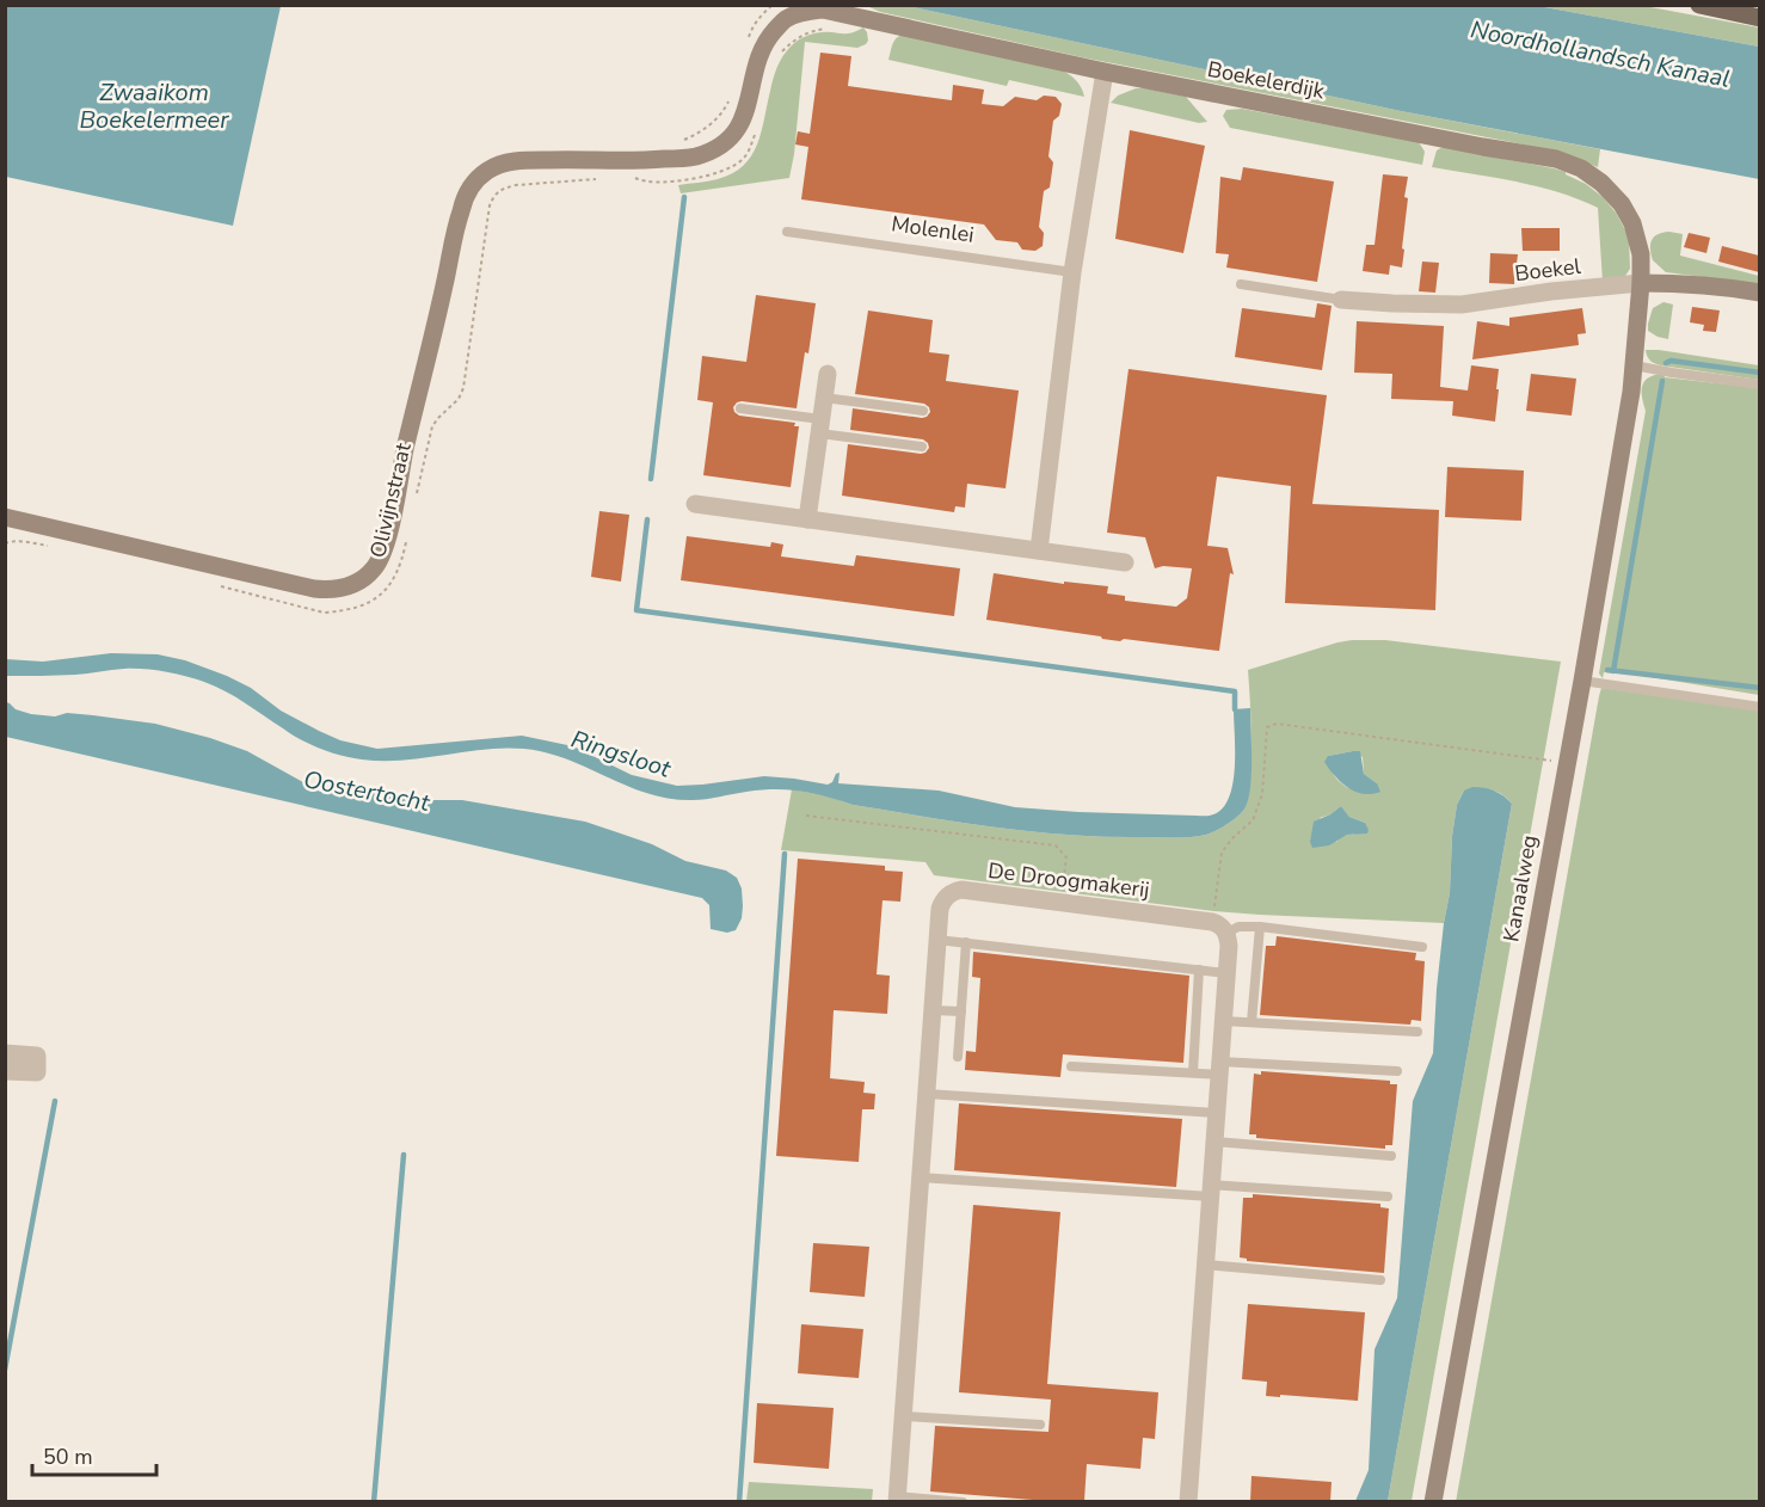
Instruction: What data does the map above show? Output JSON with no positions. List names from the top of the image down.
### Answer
{
  "streets": {
    "street": [
      "Boekelerdijk",
      "Boekel",
      "Olivijnstraat",
      "De Droogmakerij",
      "Kanaalweg"
    ],
    "lane": ["Molenlei"]
  },
  "crossings": [
    ["Boekelerdijk", "Boekel"],
    ["Boekelerdijk", "Olivijnstraat"],
    ["Boekelerdijk", "Kanaalweg"],
    ["Boekel", "Kanaalweg"]
  ],
  "water": [
    "Noordhollandsch Kanaal",
    "Zwaaikom Boekelermeer",
    "Ringsloot",
    "Oostertocht"
  ],
  "scale_bar": "50 m"
}
